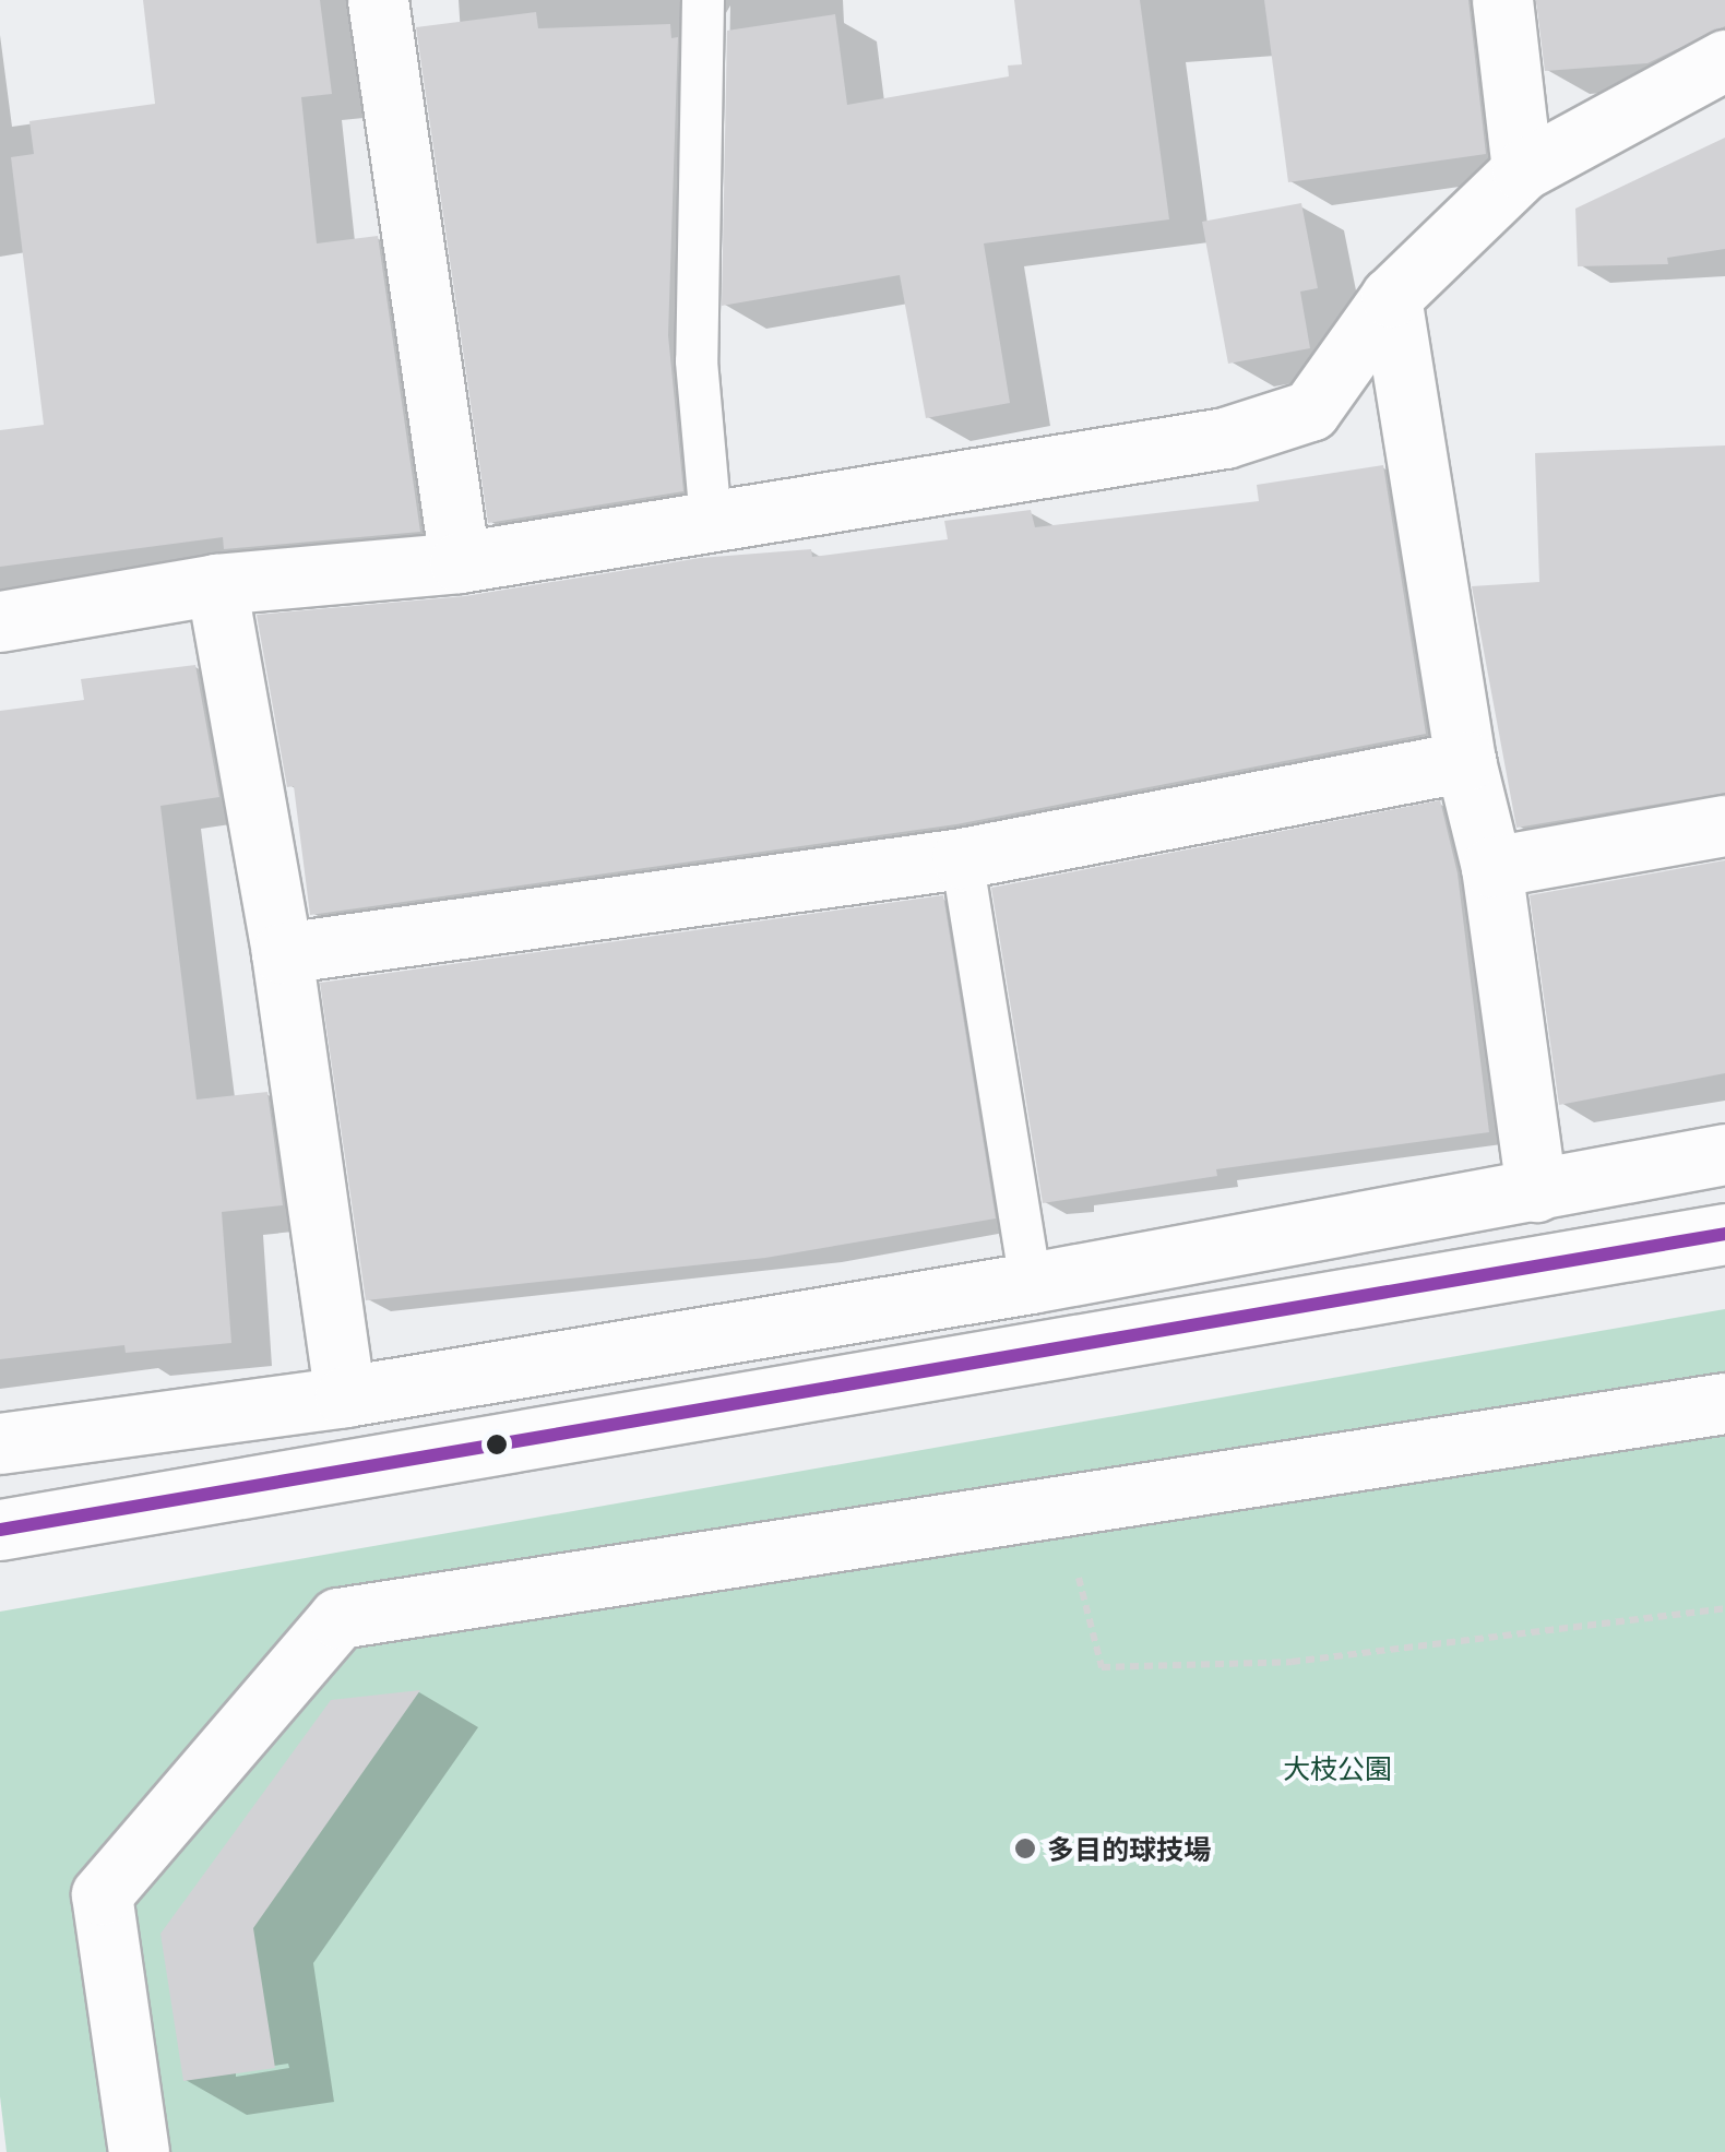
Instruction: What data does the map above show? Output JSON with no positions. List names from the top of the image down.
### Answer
{
  "parks": ["大枝公園"],
  "places": ["多目的球技場"]
}
